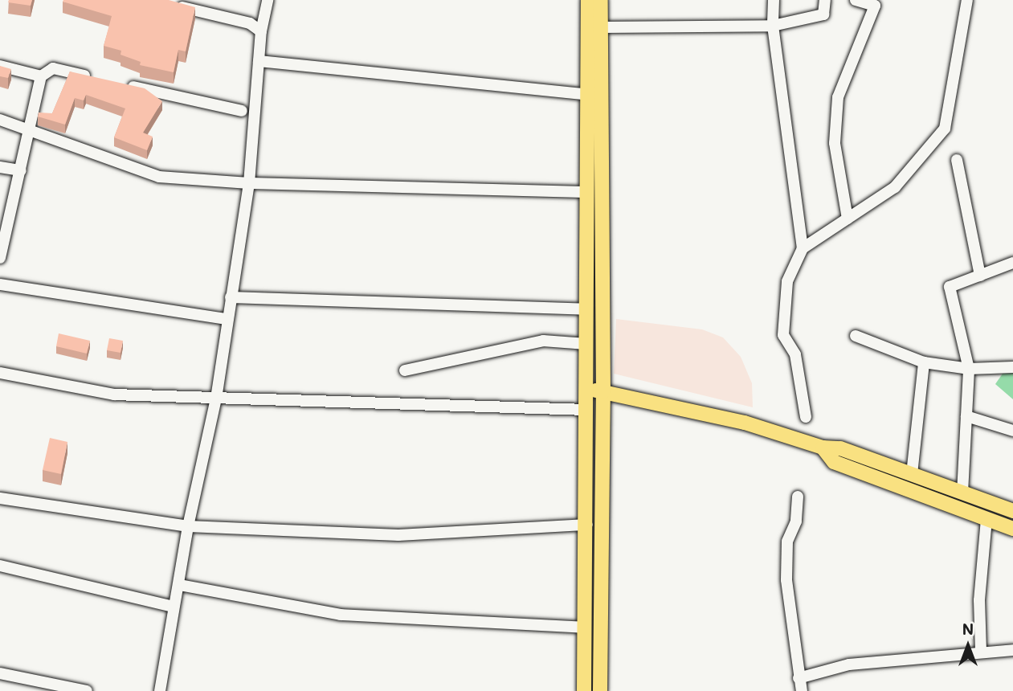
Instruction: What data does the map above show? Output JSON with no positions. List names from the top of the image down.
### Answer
{
  "north": "top"
}
